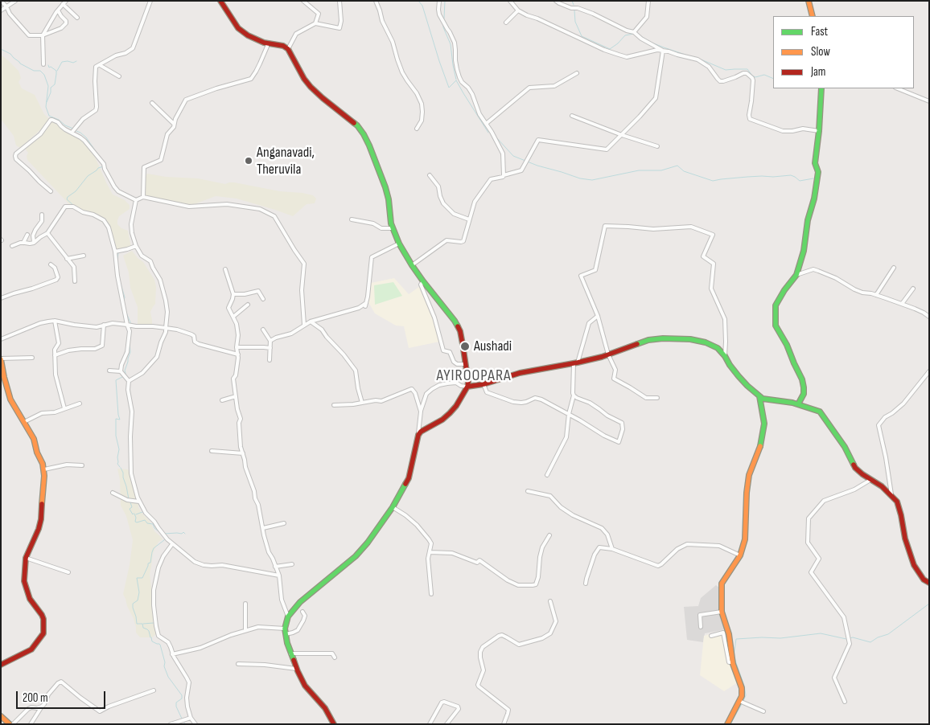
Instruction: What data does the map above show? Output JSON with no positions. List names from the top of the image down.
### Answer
{
  "districts": ["AYIROOPARA"],
  "places": ["Anganavadi, Theruvila", "Aushadi"],
  "legend": ["Fast", "Slow", "Jam"],
  "scale_bar": "200 m"
}
